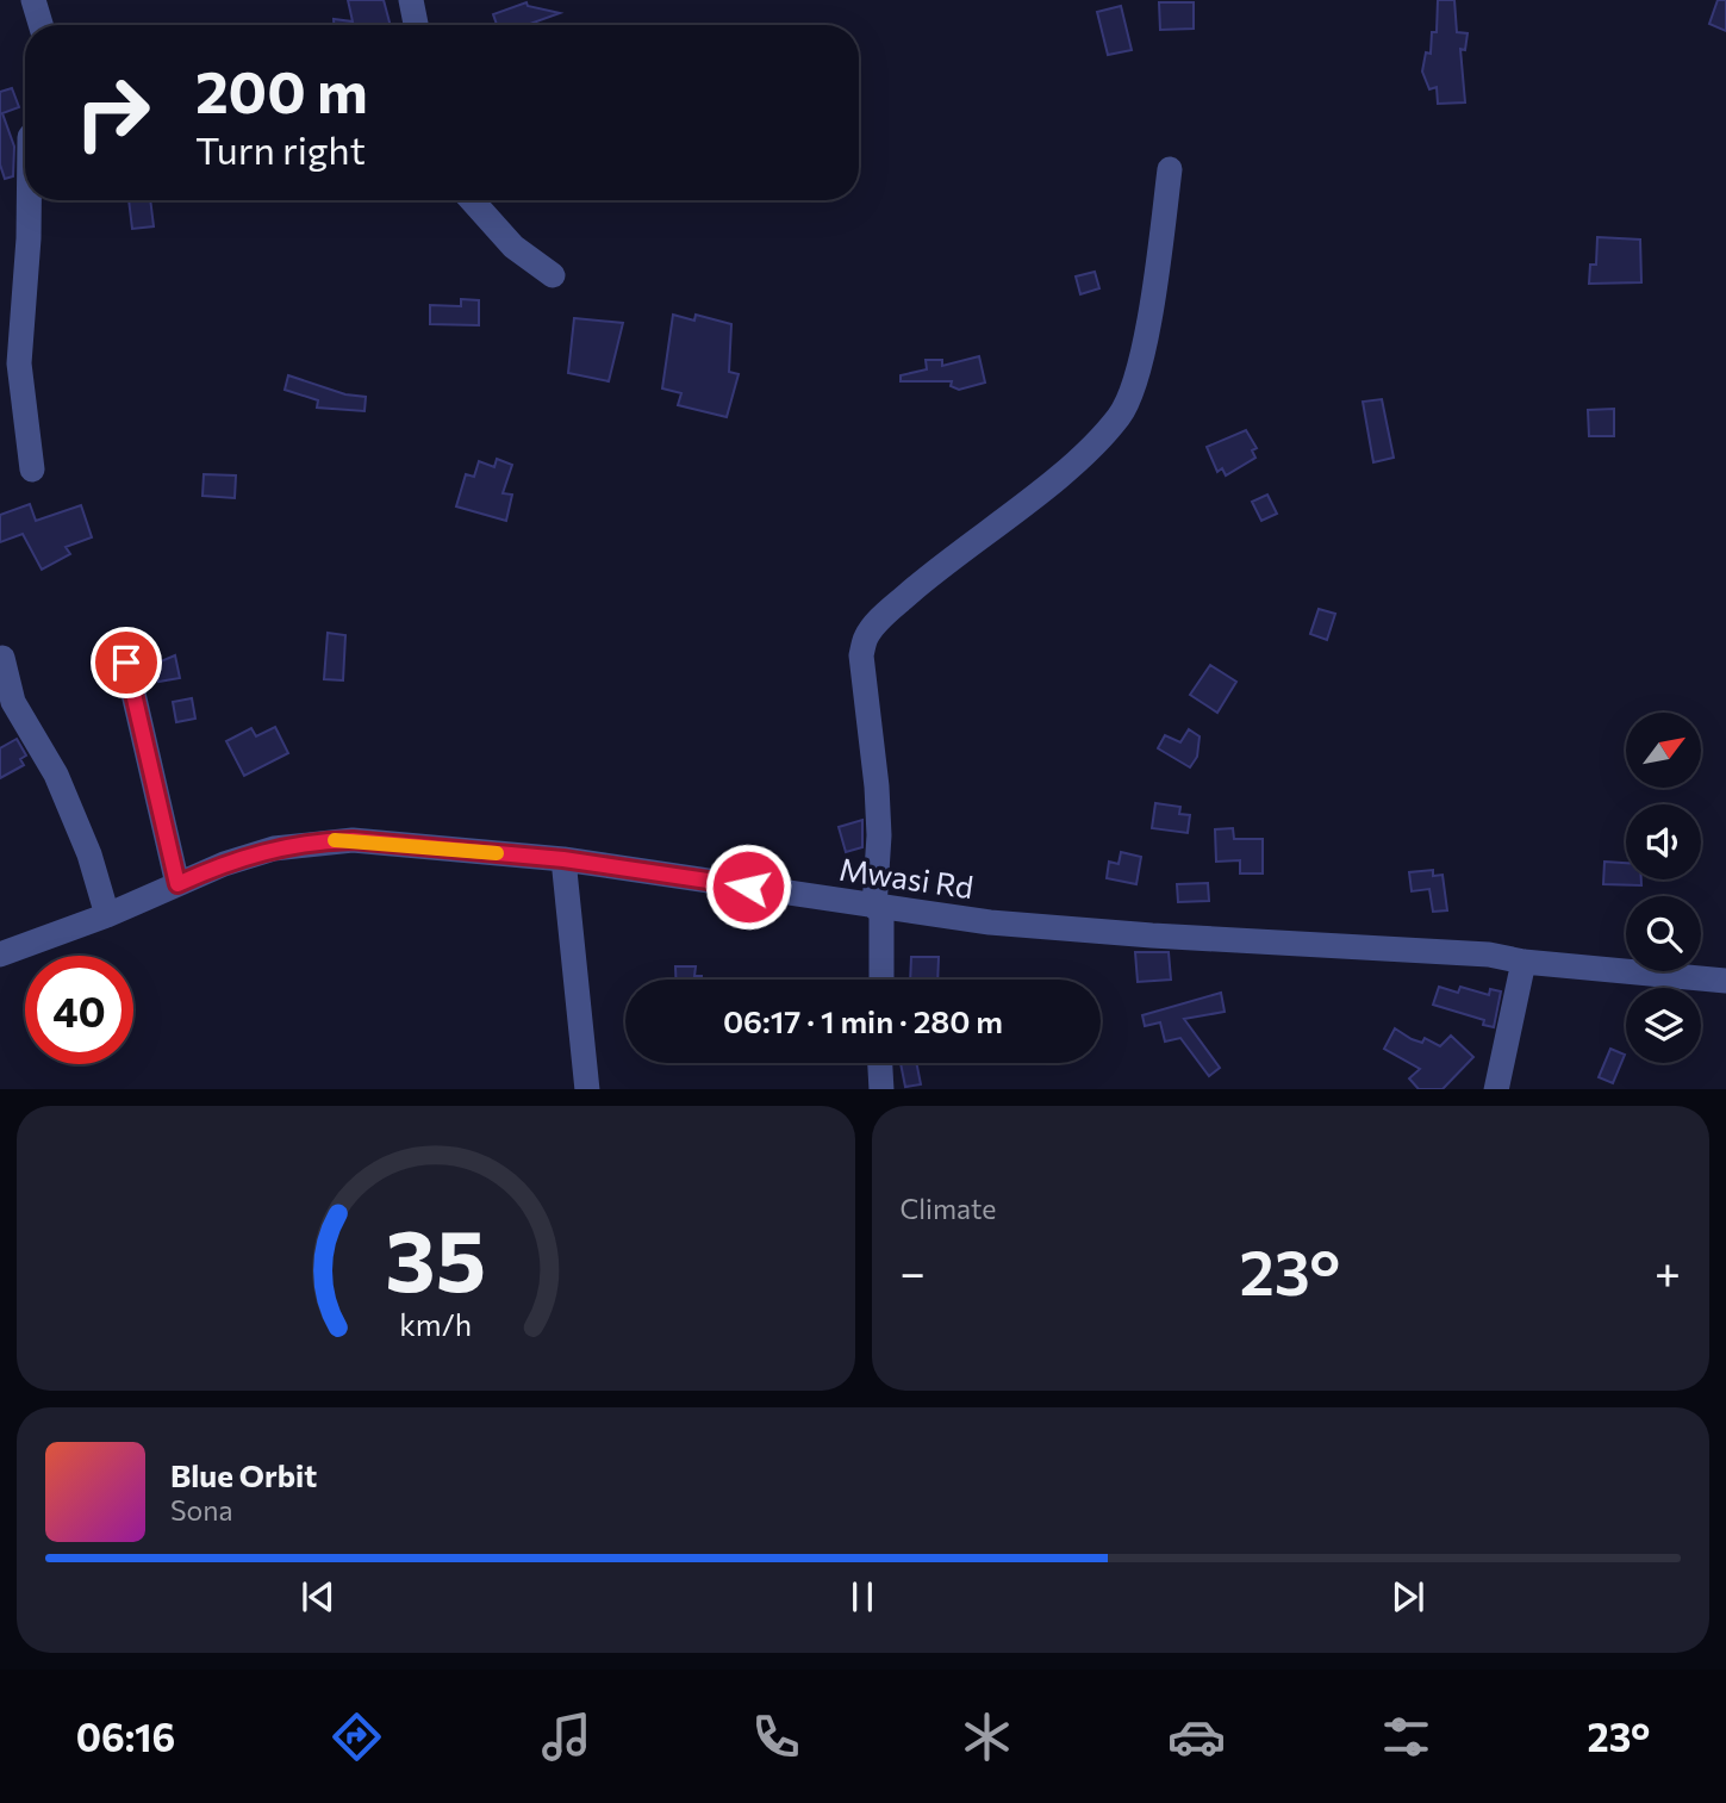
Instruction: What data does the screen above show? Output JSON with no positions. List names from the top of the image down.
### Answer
{
  "streets": {
    "street": ["Mwasi Rd"]
  },
  "north": "top right",
  "page": {
    "turn": ["200 m", "Turn right"],
    "limit": "40",
    "trip": "06:17 · 1 min · 280 m",
    "tile": "Climate",
    "heat": ["−", "23°", "+"],
    "song": ["Blue Orbit", "Sona"],
    "tabs": ["06:16", "23°"],
    "gauge": ["35", "km/h"]
  }
}
